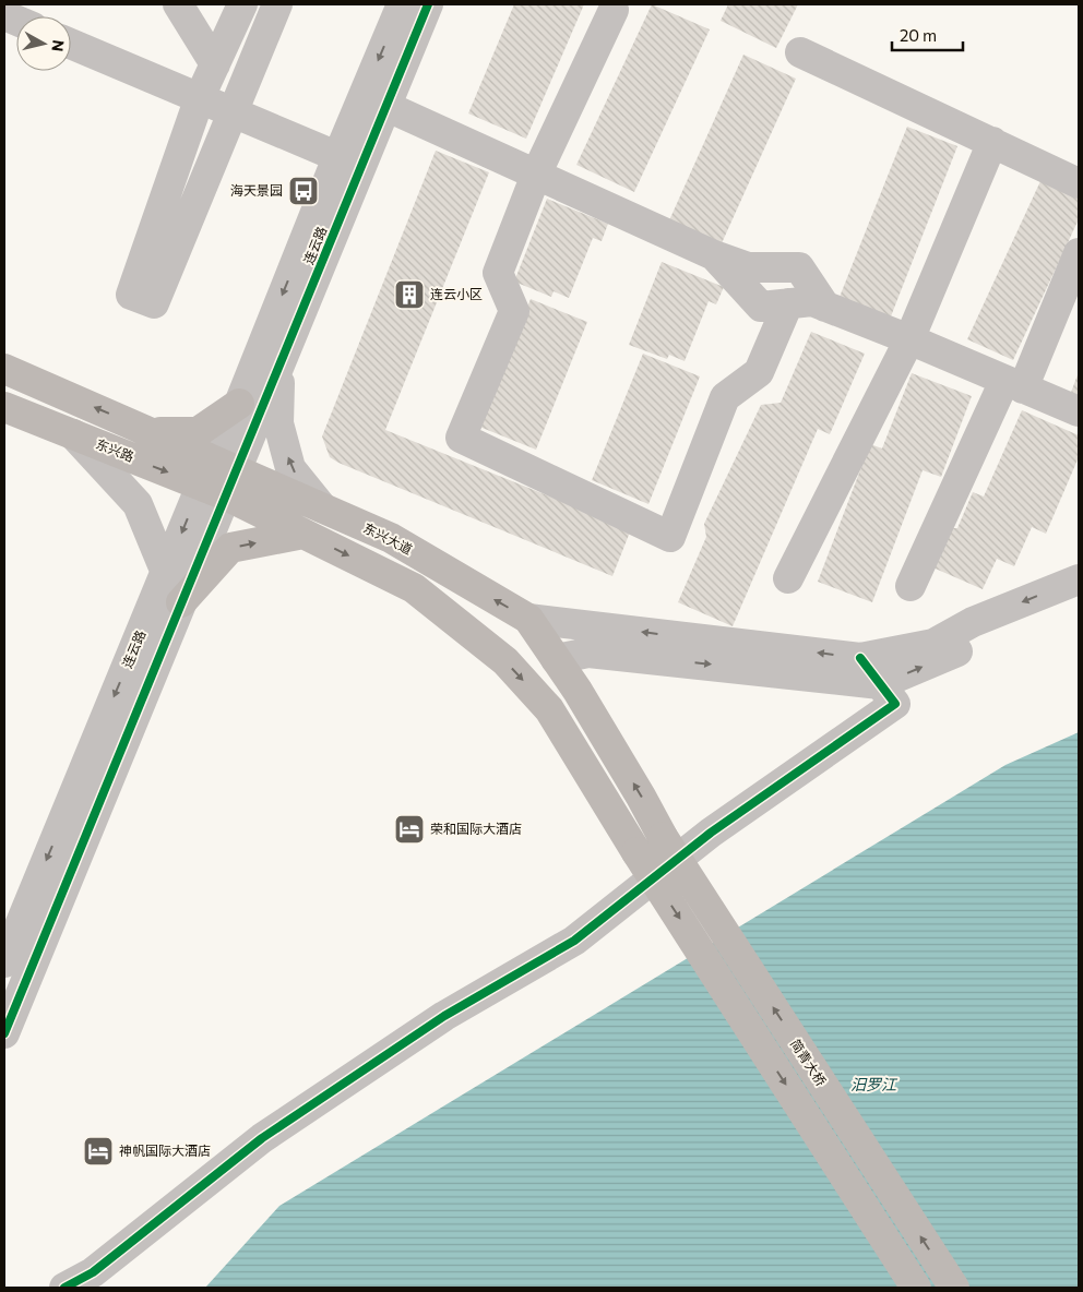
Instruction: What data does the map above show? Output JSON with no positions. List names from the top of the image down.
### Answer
{
  "streets": {
    "main road": ["东兴路", "东兴大道", "简青大桥"],
    "street": ["连云路"]
  },
  "crossings": [
    ["连云路", "东兴路"],
    ["连云路", "东兴大道"],
    ["东兴路", "东兴大道"],
    ["东兴大道", "简青大桥"]
  ],
  "one_way": ["东兴路", "简青大桥"],
  "water": ["汨罗江"],
  "places": {
    "bus stop": ["海天景园"],
    "building": ["连云小区"],
    "hotel": ["荣和国际大酒店", "神帆国际大酒店"]
  },
  "scale_bar": "20 m",
  "north": "right"
}
